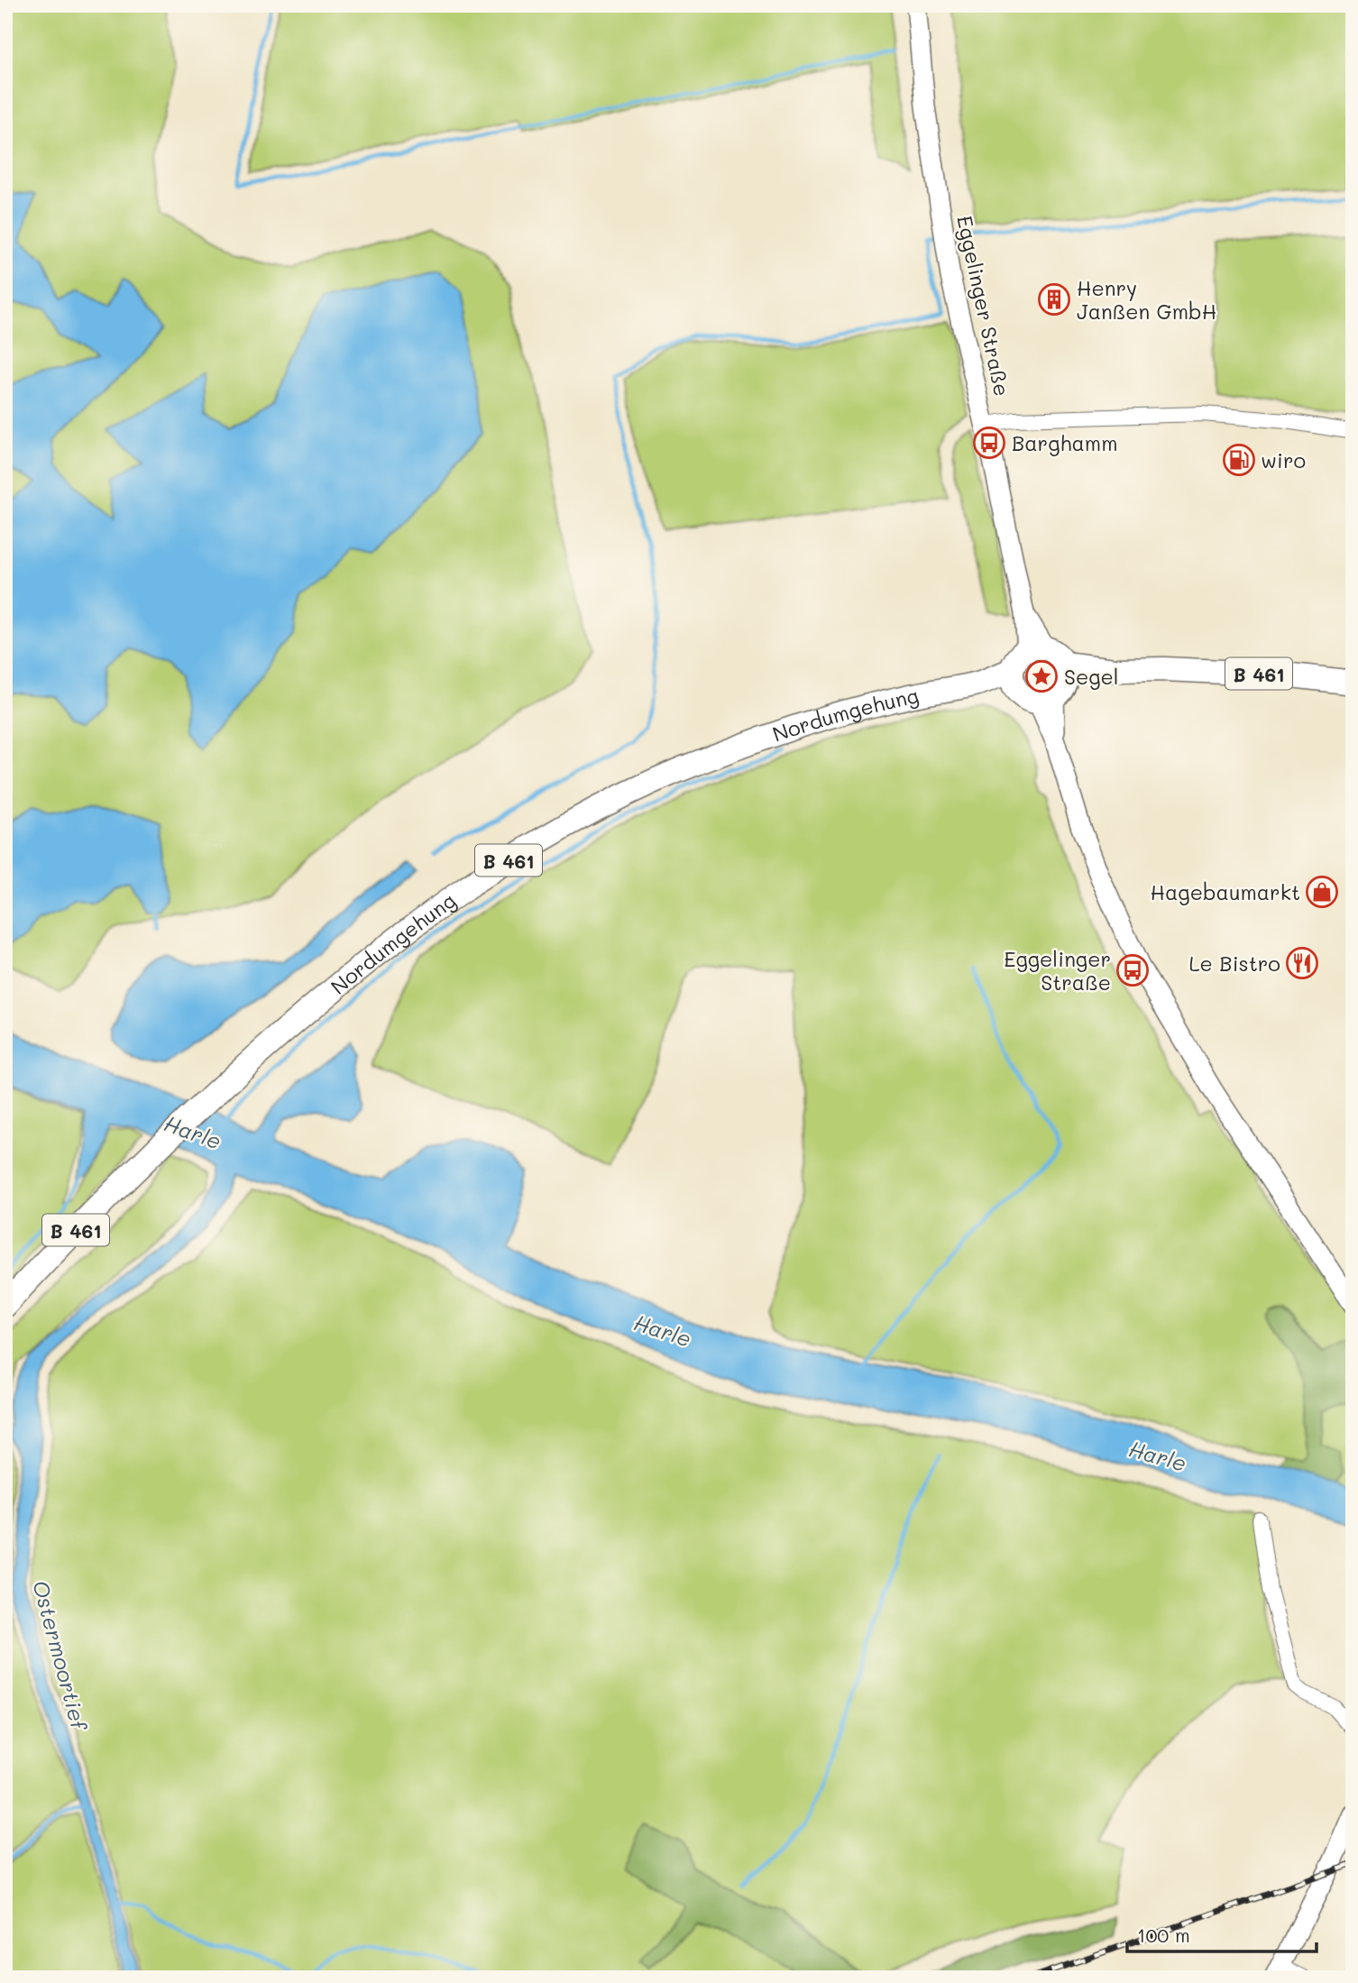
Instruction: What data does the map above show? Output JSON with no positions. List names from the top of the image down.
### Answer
{
  "streets": {
    "main road": ["B 461", "Nordumgehung"],
    "street": ["Eggelinger Straße"]
  },
  "crossings": [
    ["B 461", "Nordumgehung"]
  ],
  "water": ["Harle", "Ostermoortief"],
  "places": {
    "building": ["Henry Janßen GmbH"],
    "bus stop": ["Barghamm", "Eggelinger Straße"],
    "fuel station": ["wiro"],
    "place": ["Segel"],
    "shop": ["Hagebaumarkt"],
    "restaurant": ["Le Bistro"]
  },
  "scale_bar": "100 m"
}
